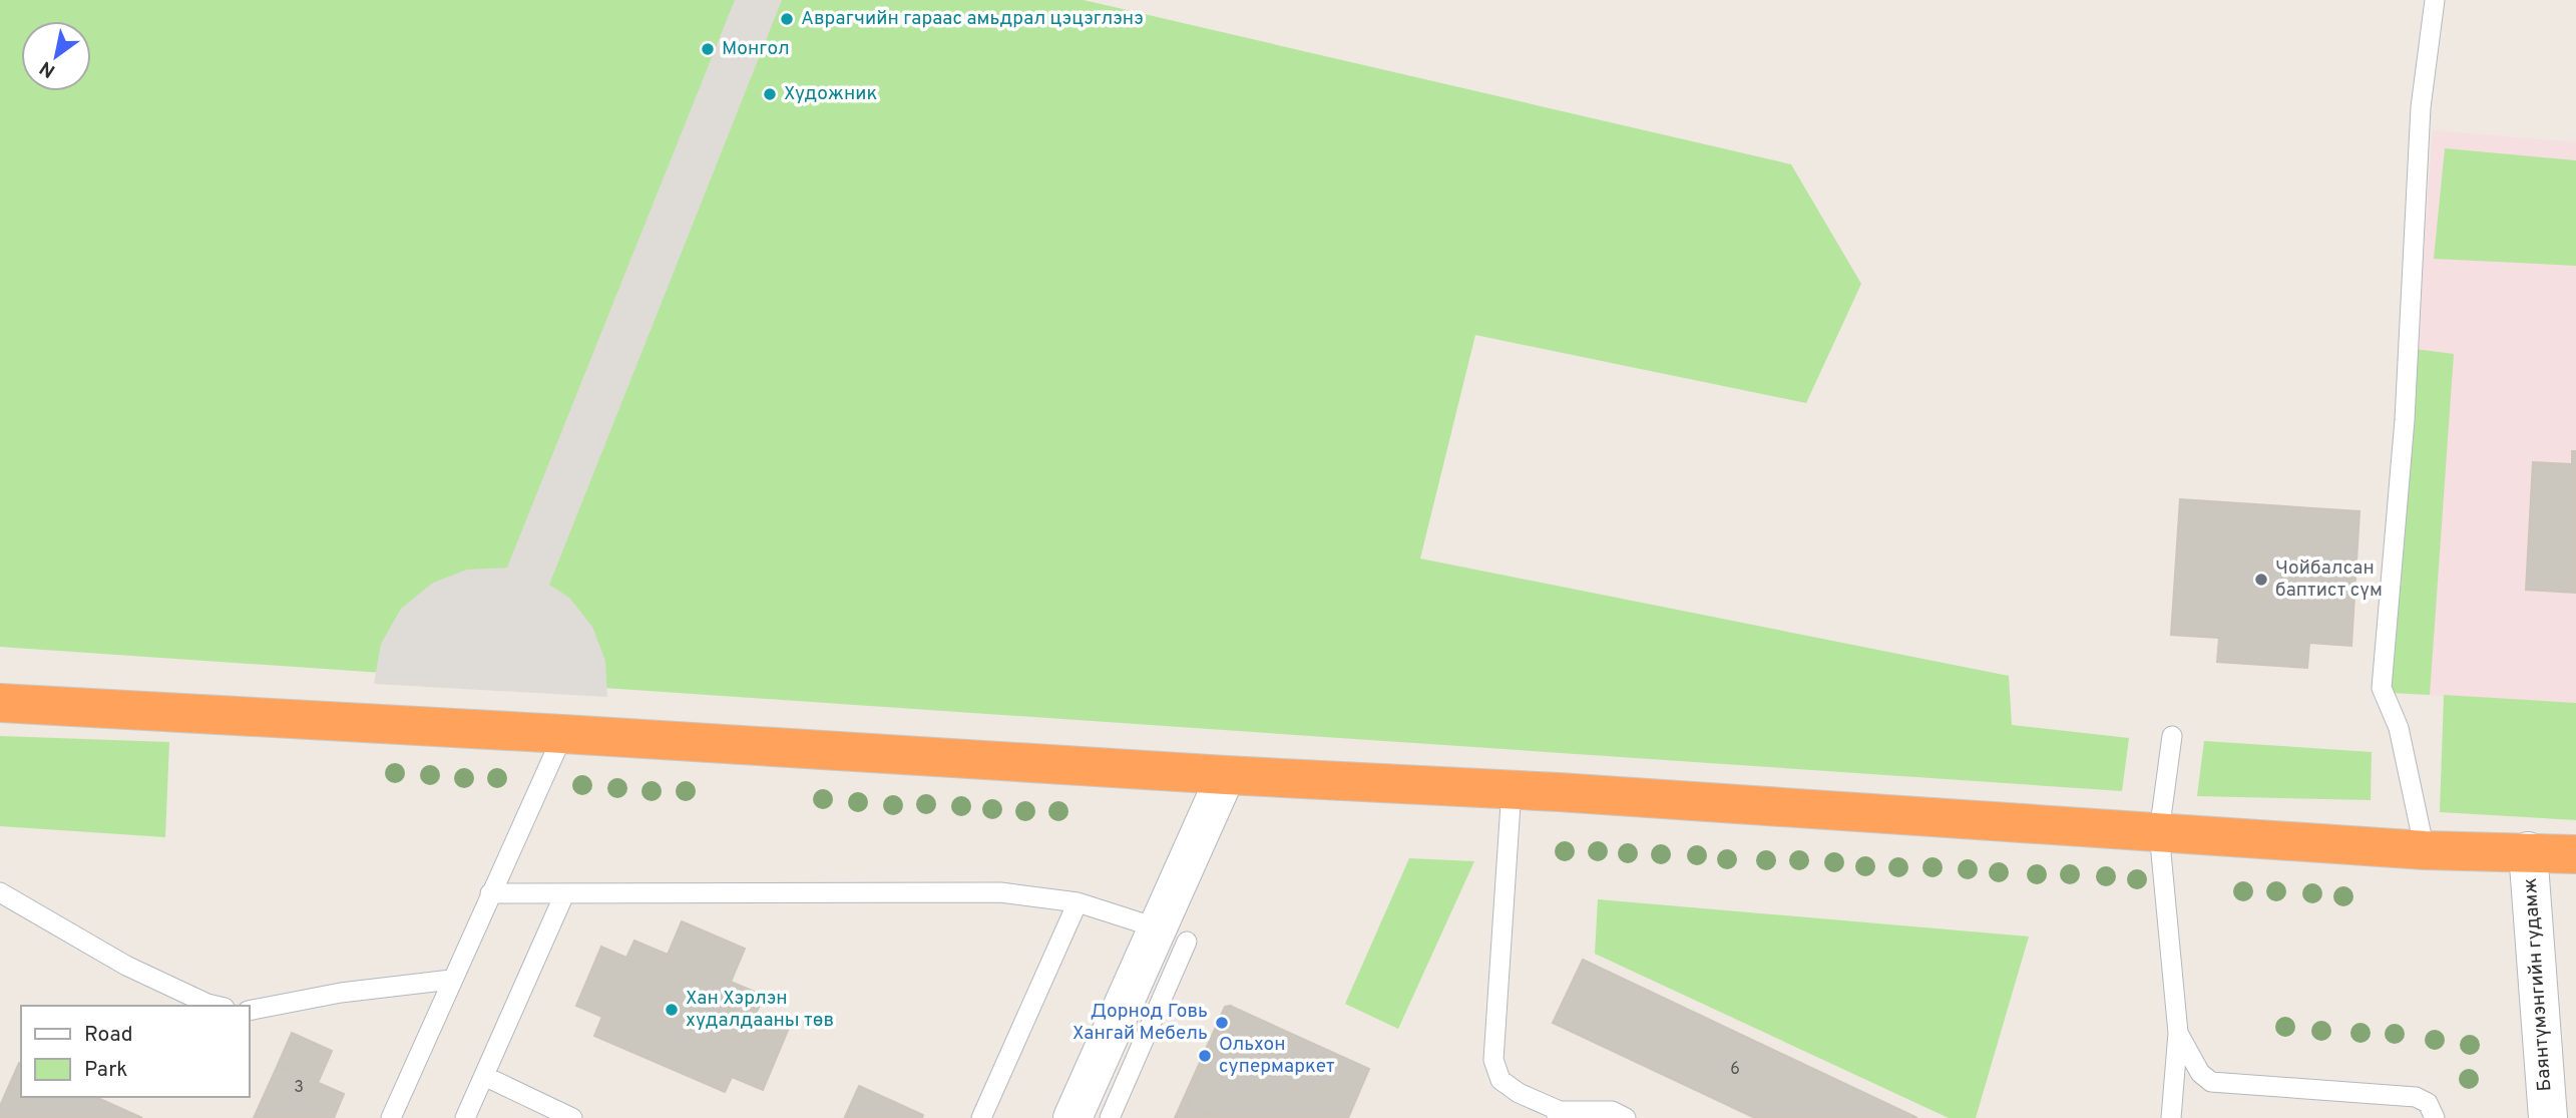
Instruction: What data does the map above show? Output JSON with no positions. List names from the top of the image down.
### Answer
{
  "streets": {
    "street": ["Баянтүмэнгийн гудамж"]
  },
  "places": [
    "Аврагчийн гараас амьдрал цэцэглэнэ",
    "Монгол",
    "Художник",
    "Чойбалсан баптист сүм",
    "Хан Хэрлэн худалдааны төв",
    "Дорнод Говь Хангай Мебель",
    "Ольхон супермаркет"
  ],
  "house_numbers": ["6", "3"],
  "legend": ["Road", "Park"],
  "north": "bottom left"
}
